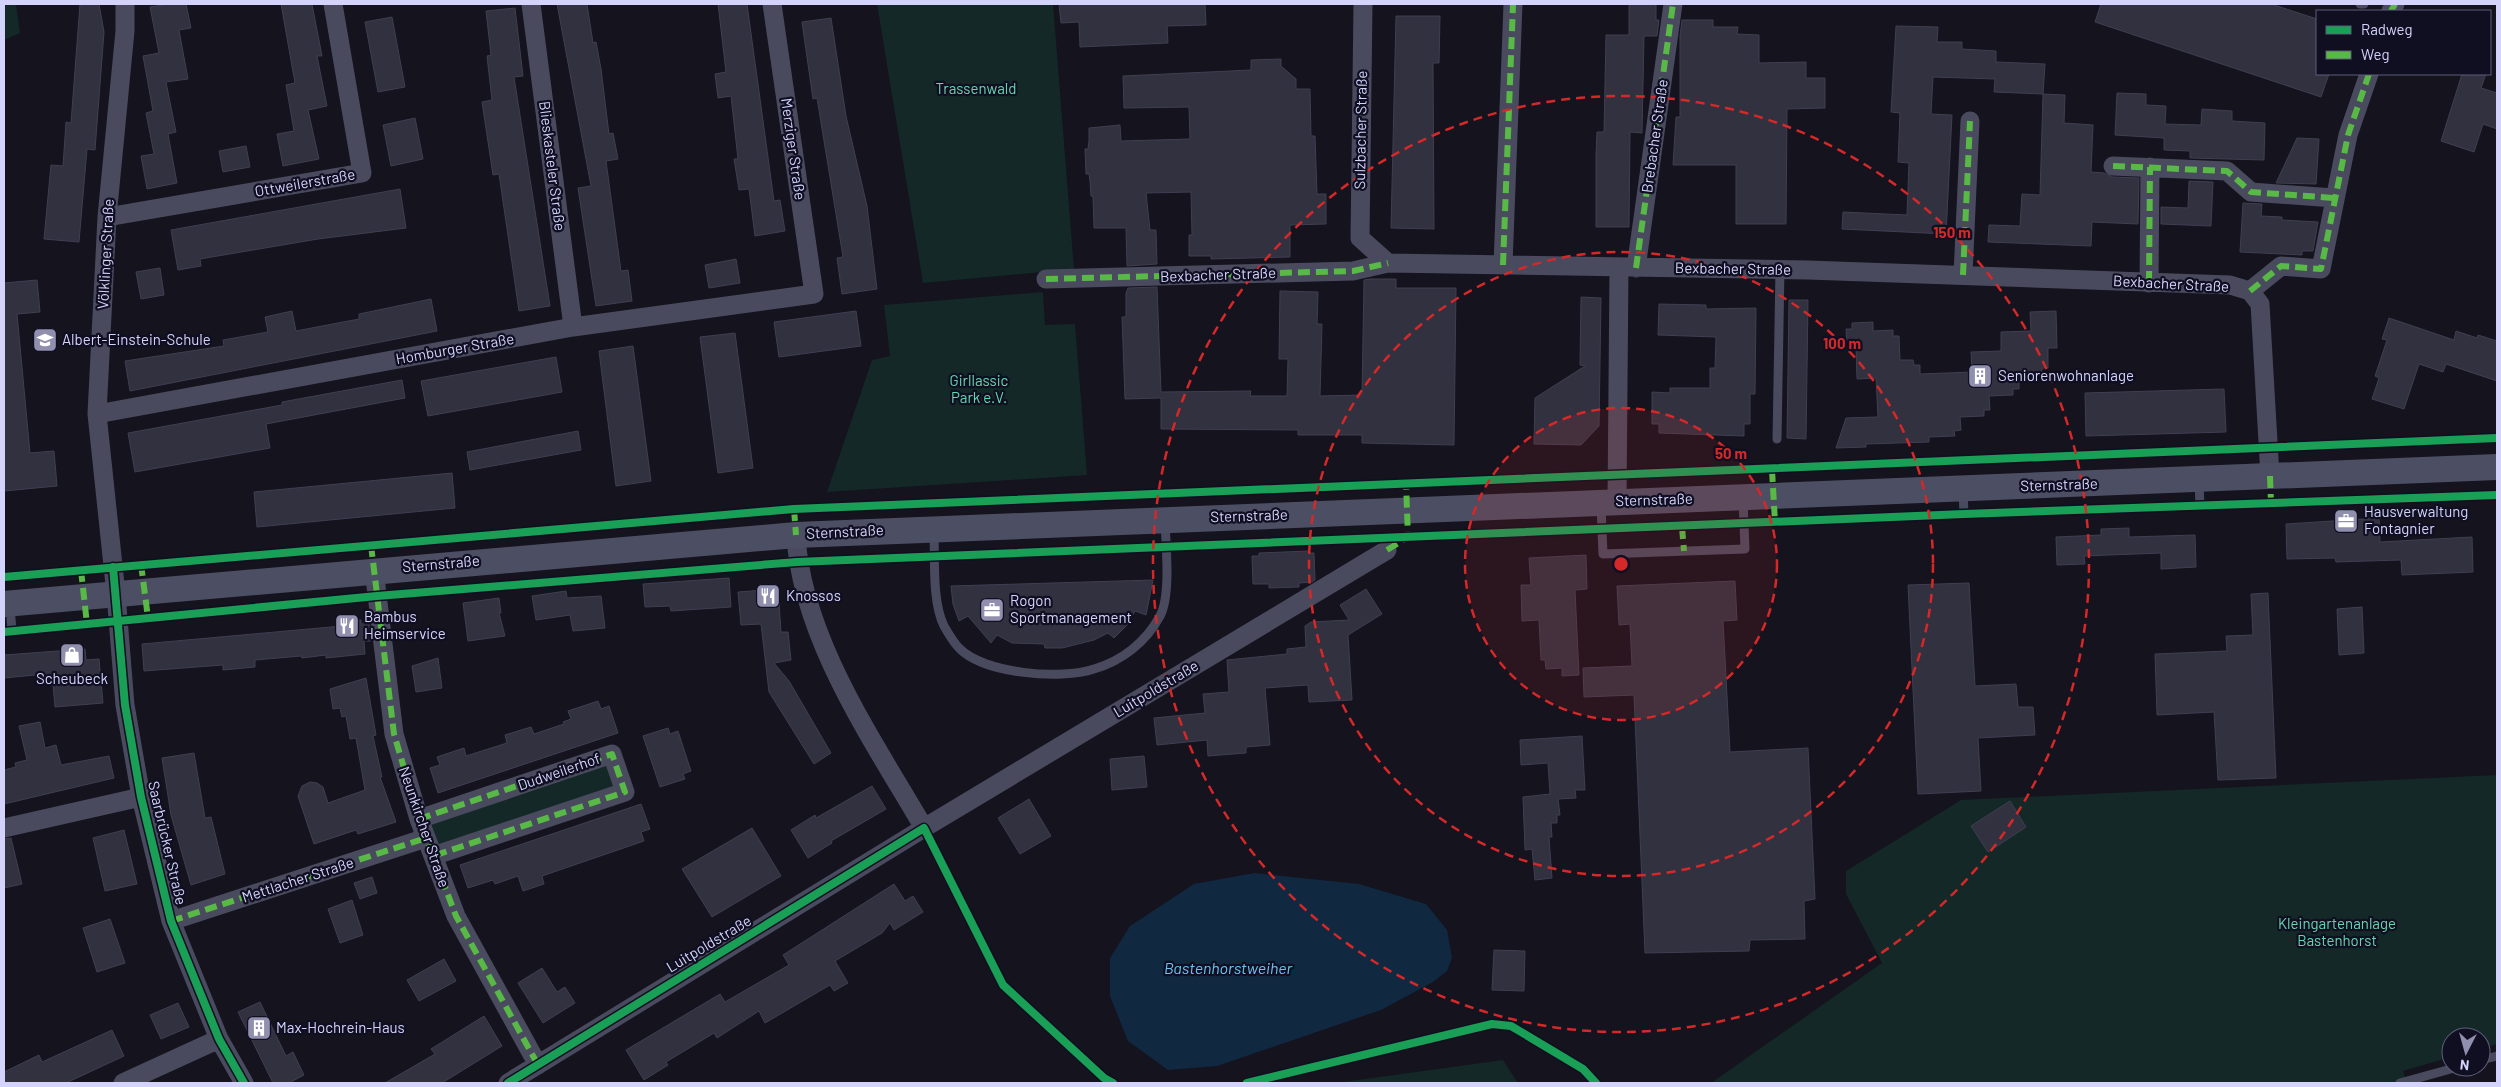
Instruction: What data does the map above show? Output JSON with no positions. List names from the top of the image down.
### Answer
{
  "streets": {
    "main road": ["Sternstraße"],
    "street": [
      "Sulzbacher Straße",
      "Brebacher Straße",
      "Merziger Straße",
      "Blieskasteler Straße",
      "Ottweilerstraße",
      "Völklinger Straße",
      "Bexbacher Straße",
      "Homburger Straße",
      "Luitpoldstraße",
      "Dudweilerhof",
      "Neunkircher Straße",
      "Saarbrücker Straße",
      "Mettlacher Straße"
    ]
  },
  "crossings": [
    ["Sulzbacher Straße", "Bexbacher Straße"],
    ["Brebacher Straße", "Bexbacher Straße"],
    ["Brebacher Straße", "Sternstraße"],
    ["Merziger Straße", "Homburger Straße"],
    ["Blieskasteler Straße", "Homburger Straße"],
    ["Ottweilerstraße", "Völklinger Straße"],
    ["Völklinger Straße", "Homburger Straße"],
    ["Völklinger Straße", "Sternstraße"],
    ["Völklinger Straße", "Saarbrücker Straße"],
    ["Bexbacher Straße", "Sternstraße"],
    ["Sternstraße", "Neunkircher Straße"],
    ["Sternstraße", "Saarbrücker Straße"],
    ["Luitpoldstraße", "Neunkircher Straße"],
    ["Dudweilerhof", "Neunkircher Straße"],
    ["Neunkircher Straße", "Mettlacher Straße"],
    ["Saarbrücker Straße", "Mettlacher Straße"]
  ],
  "water": ["Bastenhorstweiher"],
  "parks": ["Trassenwald", "Girllassic Park e.V.", "Kleingartenanlage Bastenhorst"],
  "places": {
    "school or university": ["Albert-Einstein-Schule"],
    "building": ["Seniorenwohnanlage", "Max-Hochrein-Haus"],
    "office": ["Hausverwaltung Fontagnier", "Rogon Sportmanagement"],
    "restaurant": ["Knossos", "Bambus Heimservice"],
    "shop": ["Scheubeck"]
  },
  "legend": ["Radweg", "Weg"],
  "north": "bottom",
  "rings": ["150 m", "100 m", "50 m"]
}
